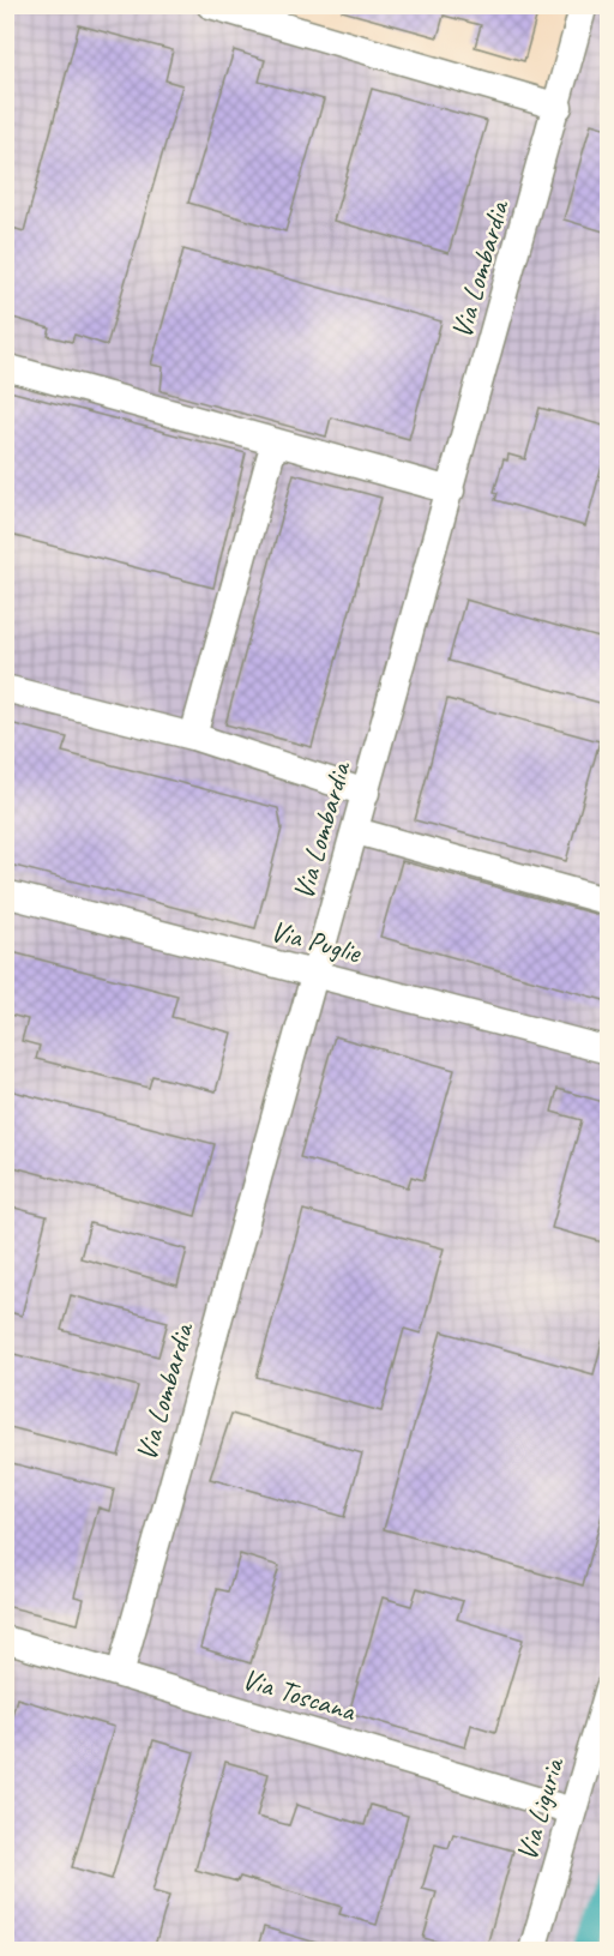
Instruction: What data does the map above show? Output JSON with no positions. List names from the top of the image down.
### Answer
{
  "streets": {
    "street": [
      "Via Lombardia",
      "Via Puglie",
      "Via Toscana",
      "Via Liguria"
    ]
  },
  "crossings": [
    ["Via Lombardia", "Via Puglie"],
    ["Via Lombardia", "Via Toscana"],
    ["Via Toscana", "Via Liguria"]
  ]
}
